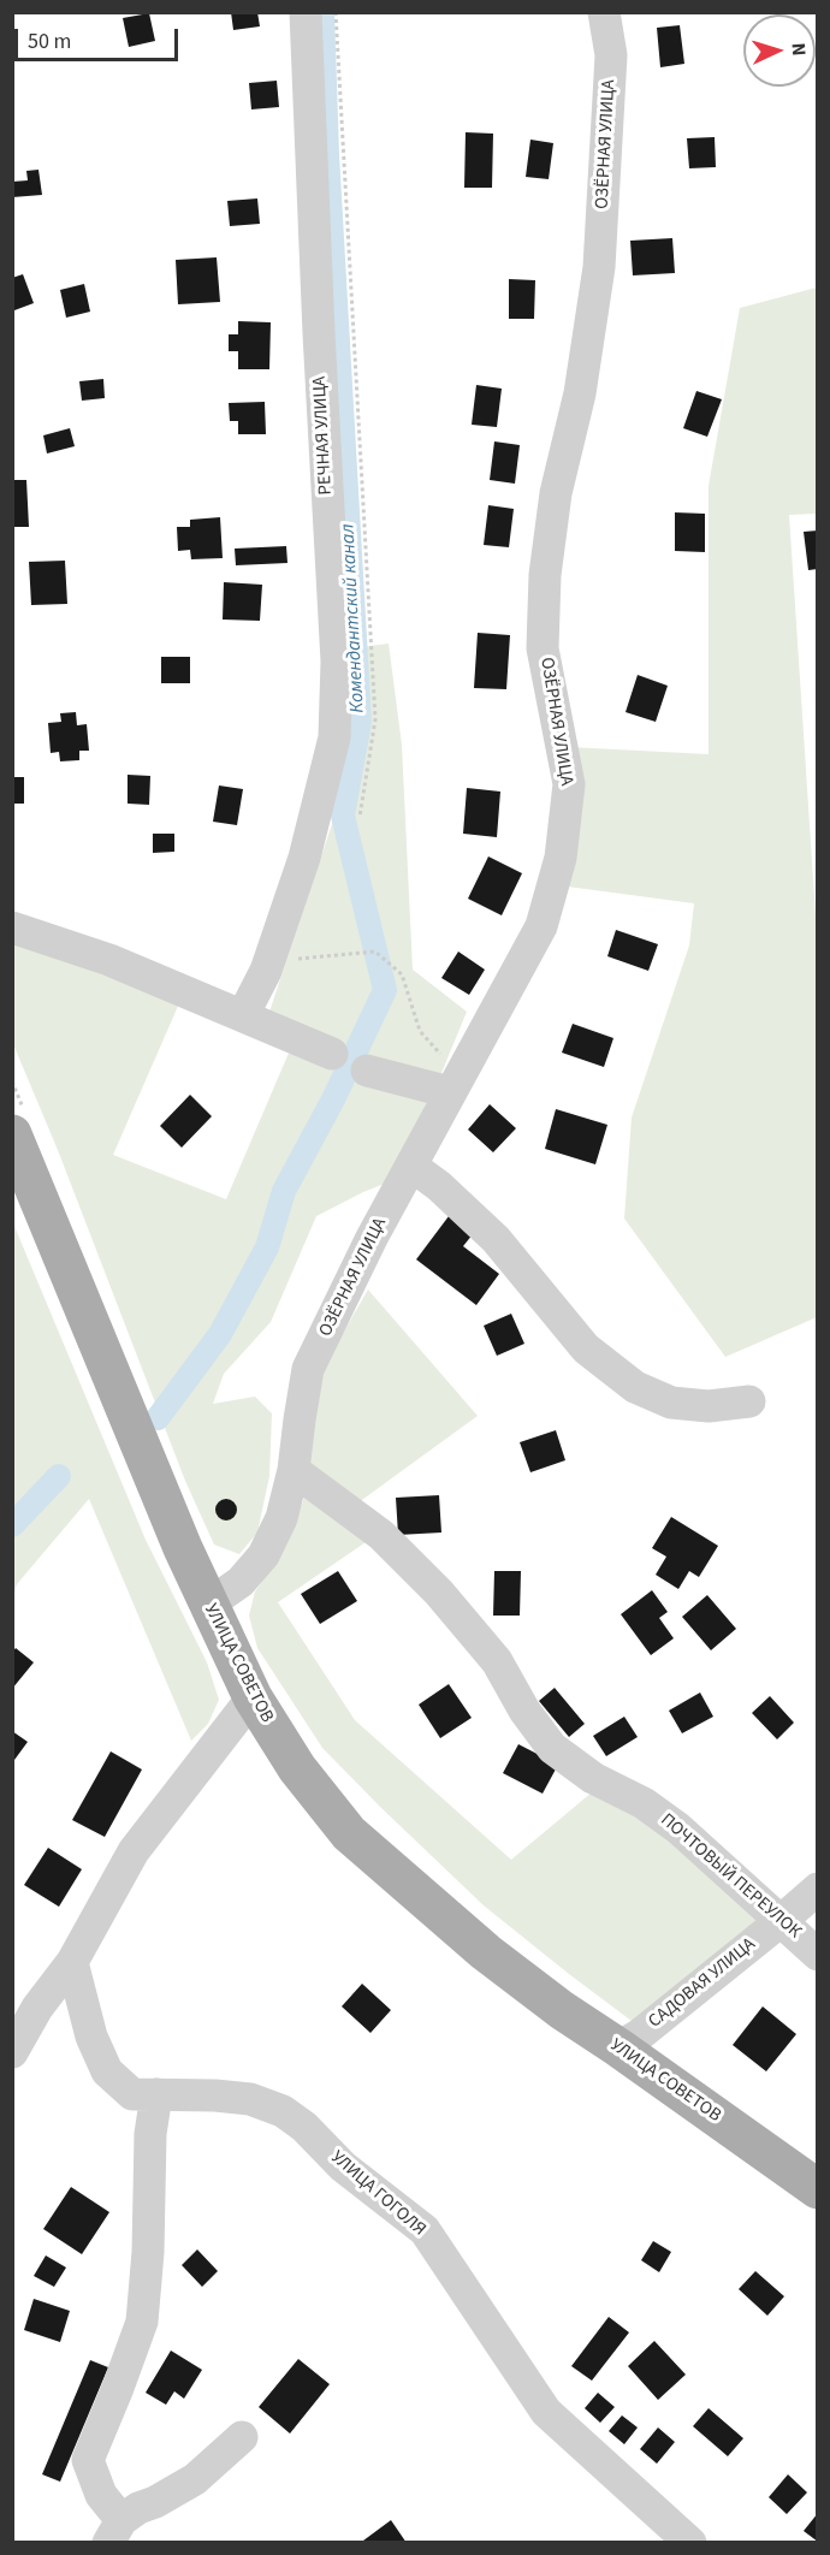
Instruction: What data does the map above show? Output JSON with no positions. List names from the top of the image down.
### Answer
{
  "streets": {
    "main road": ["УЛИЦА СОВЕТОВ"],
    "street": [
      "ОЗЁРНАЯ УЛИЦА",
      "РЕЧНАЯ УЛИЦА",
      "ПОЧТОВЫЙ ПЕРЕУЛОК",
      "САДОВАЯ УЛИЦА",
      "УЛИЦА ГОГОЛЯ"
    ]
  },
  "crossings": [
    ["ОЗЁРНАЯ УЛИЦА", "УЛИЦА СОВЕТОВ"],
    ["ОЗЁРНАЯ УЛИЦА", "ПОЧТОВЫЙ ПЕРЕУЛОК"],
    ["УЛИЦА СОВЕТОВ", "САДОВАЯ УЛИЦА"],
    ["ПОЧТОВЫЙ ПЕРЕУЛОК", "САДОВАЯ УЛИЦА"]
  ],
  "water": ["Комендантский канал"],
  "scale_bar": "50 m",
  "north": "right"
}
